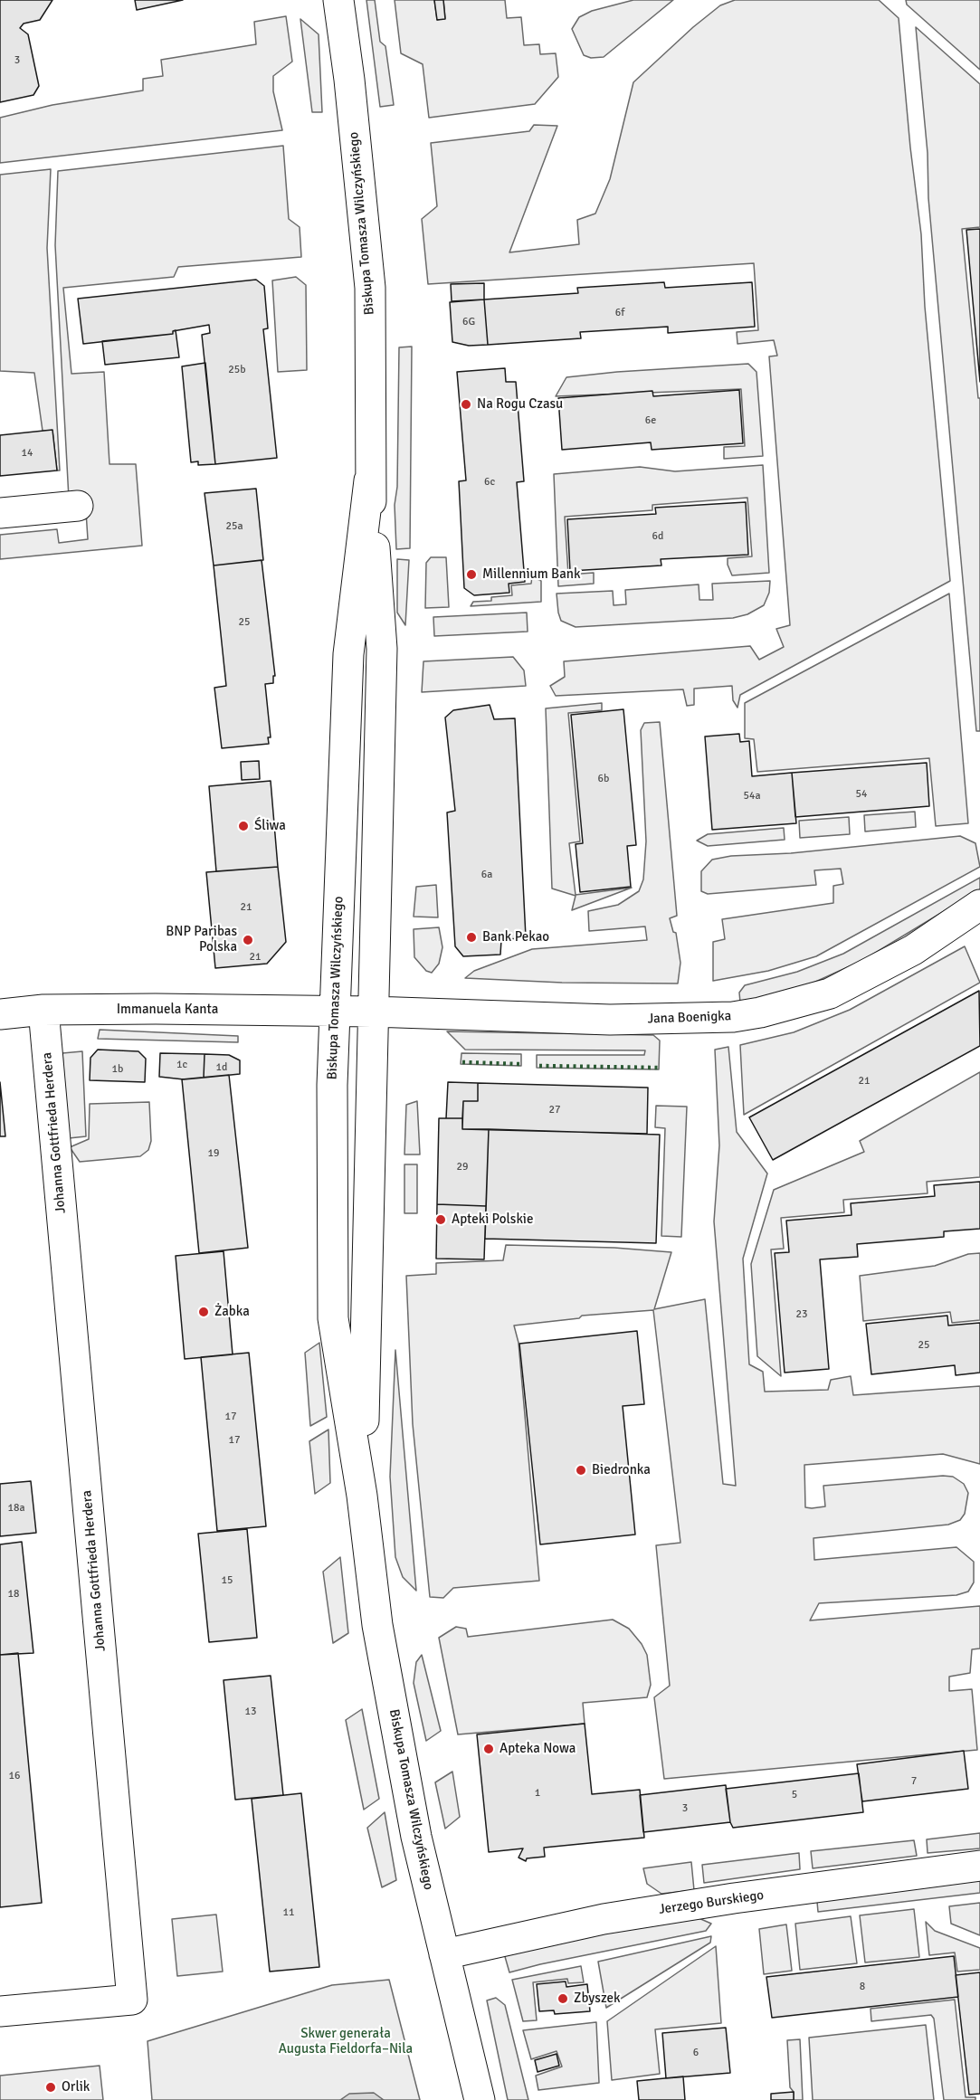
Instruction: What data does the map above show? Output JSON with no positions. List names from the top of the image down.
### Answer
{
  "streets": {
    "street": [
      "Biskupa Tomasza Wilczyńskiego",
      "Immanuela Kanta",
      "Jana Boenigka",
      "Johanna Gottfrieda Herdera",
      "Jerzego Burskiego"
    ]
  },
  "crossings": [
    ["Biskupa Tomasza Wilczyńskiego", "Immanuela Kanta"],
    ["Biskupa Tomasza Wilczyńskiego", "Jana Boenigka"],
    ["Biskupa Tomasza Wilczyńskiego", "Jerzego Burskiego"],
    ["Immanuela Kanta", "Jana Boenigka"],
    ["Immanuela Kanta", "Johanna Gottfrieda Herdera"]
  ],
  "parks": ["Skwer generała Augusta Fieldorfa–Nila"],
  "places": [
    "Na Rogu Czasu",
    "Millennium Bank",
    "Śliwa",
    "Bank Pekao",
    "BNP Paribas Polska",
    "Apteki Polskie",
    "Żabka",
    "Biedronka",
    "Apteka Nowa",
    "Zbyszek",
    "Orlik"
  ],
  "house_numbers": [
    "3",
    "6f",
    "6G",
    "25b",
    "6e",
    "14",
    "6c",
    "25a",
    "6d",
    "25",
    "6b",
    "54",
    "54a",
    "6a",
    "21",
    "21",
    "1c",
    "1d",
    "1b",
    "21",
    "27",
    "19",
    "29",
    "23",
    "25",
    "17",
    "17",
    "18a",
    "15",
    "18",
    "13",
    "16",
    "7",
    "1",
    "5",
    "3",
    "11",
    "8",
    "6"
  ]
}
